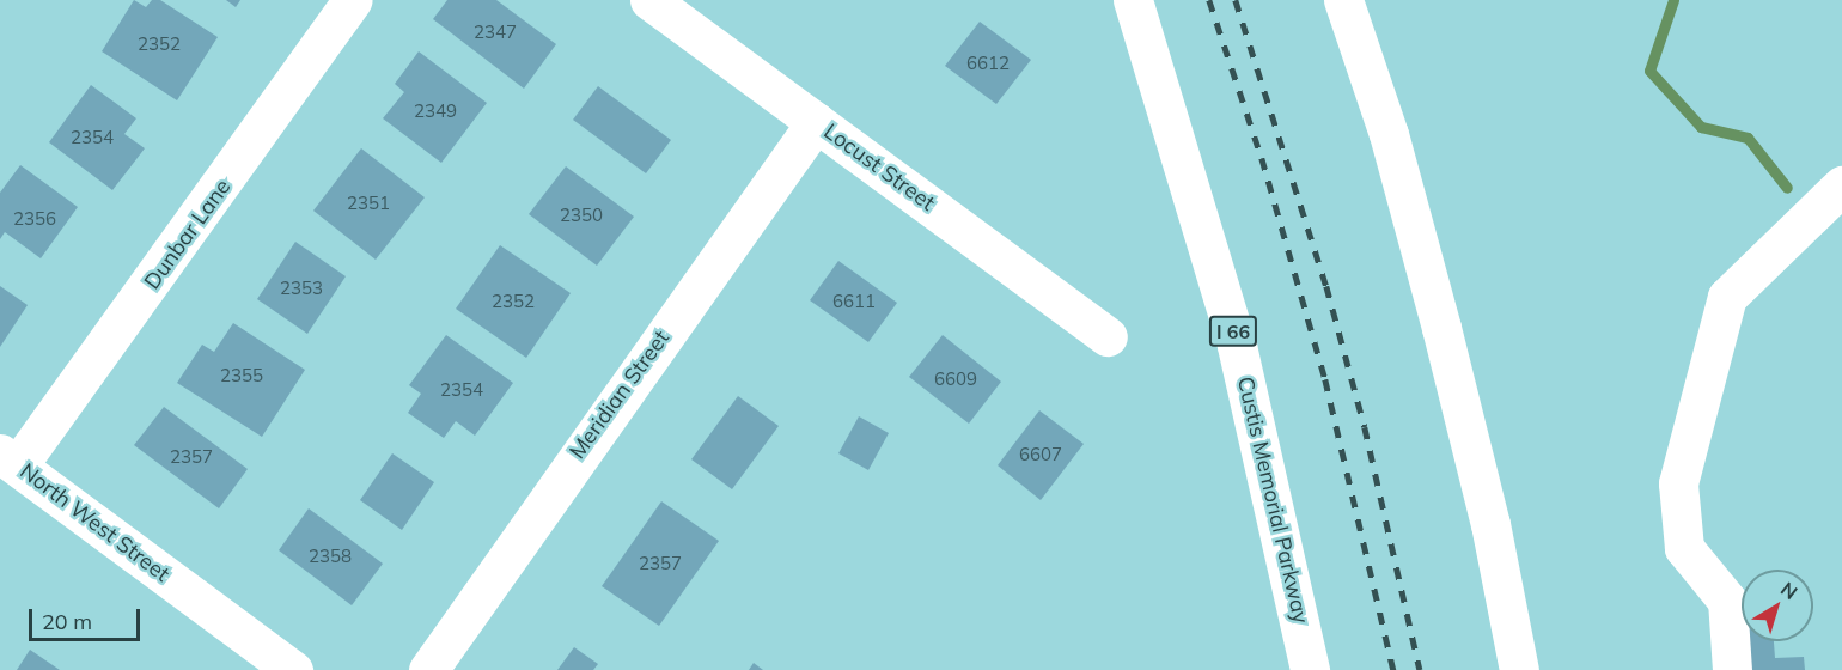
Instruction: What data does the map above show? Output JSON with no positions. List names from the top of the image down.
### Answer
{
  "streets": {
    "main road": [
      "Locust Street",
      "Dunbar Lane",
      "I 66",
      "Meridian Street",
      "Custis Memorial Parkway",
      "North West Street"
    ]
  },
  "crossings": [
    ["Locust Street", "Meridian Street"],
    ["Dunbar Lane", "North West Street"]
  ],
  "house_numbers": [
    "2347",
    "2352",
    "6612",
    "2349",
    "2354",
    "2351",
    "2350",
    "2356",
    "2353",
    "2352",
    "6611",
    "2355",
    "6609",
    "2354",
    "6607",
    "2357",
    "2358",
    "2357"
  ],
  "scale_bar": "20 m",
  "north": "top right"
}
